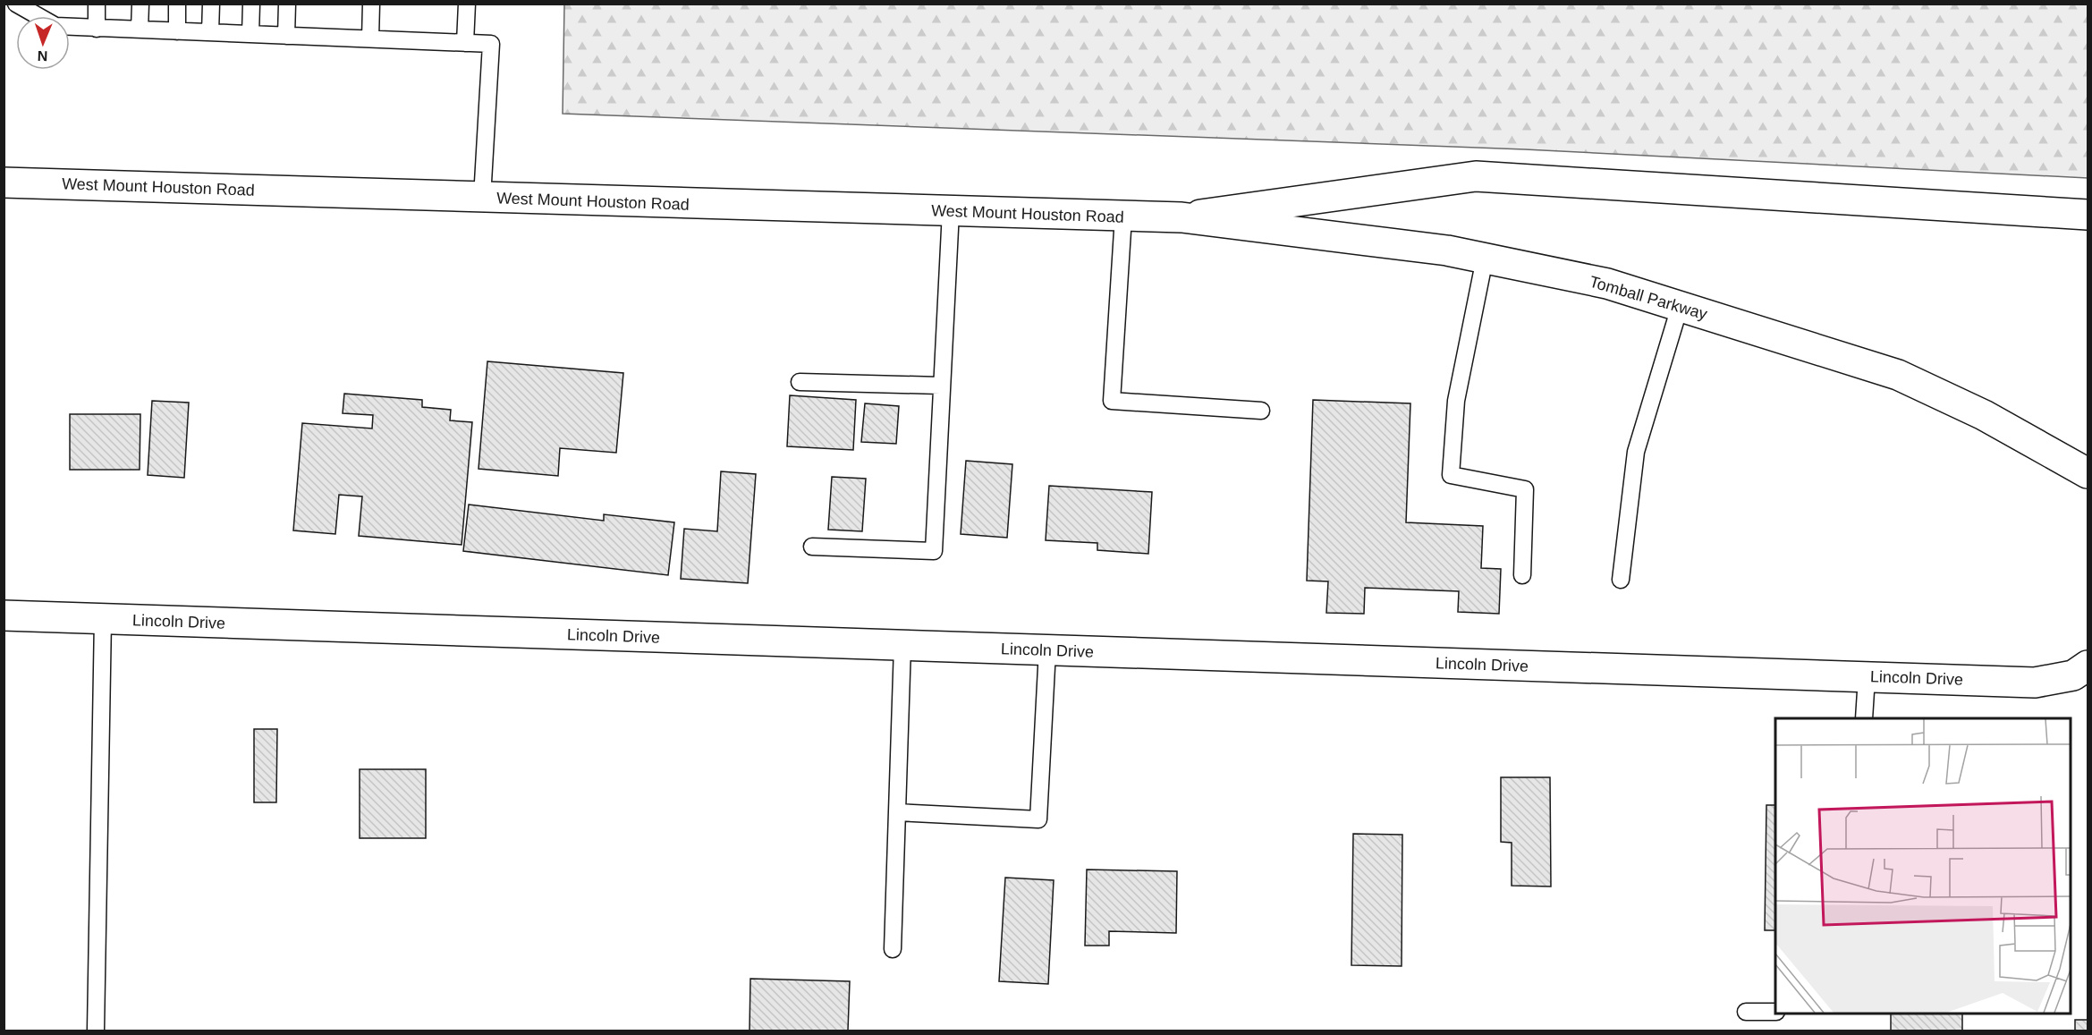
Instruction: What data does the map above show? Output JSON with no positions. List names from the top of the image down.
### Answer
{
  "streets": {
    "main road": ["West Mount Houston Road", "Tomball Parkway", "Lincoln Drive"]
  },
  "crossings": [
    ["West Mount Houston Road", "Tomball Parkway"]
  ],
  "north": "bottom"
}
